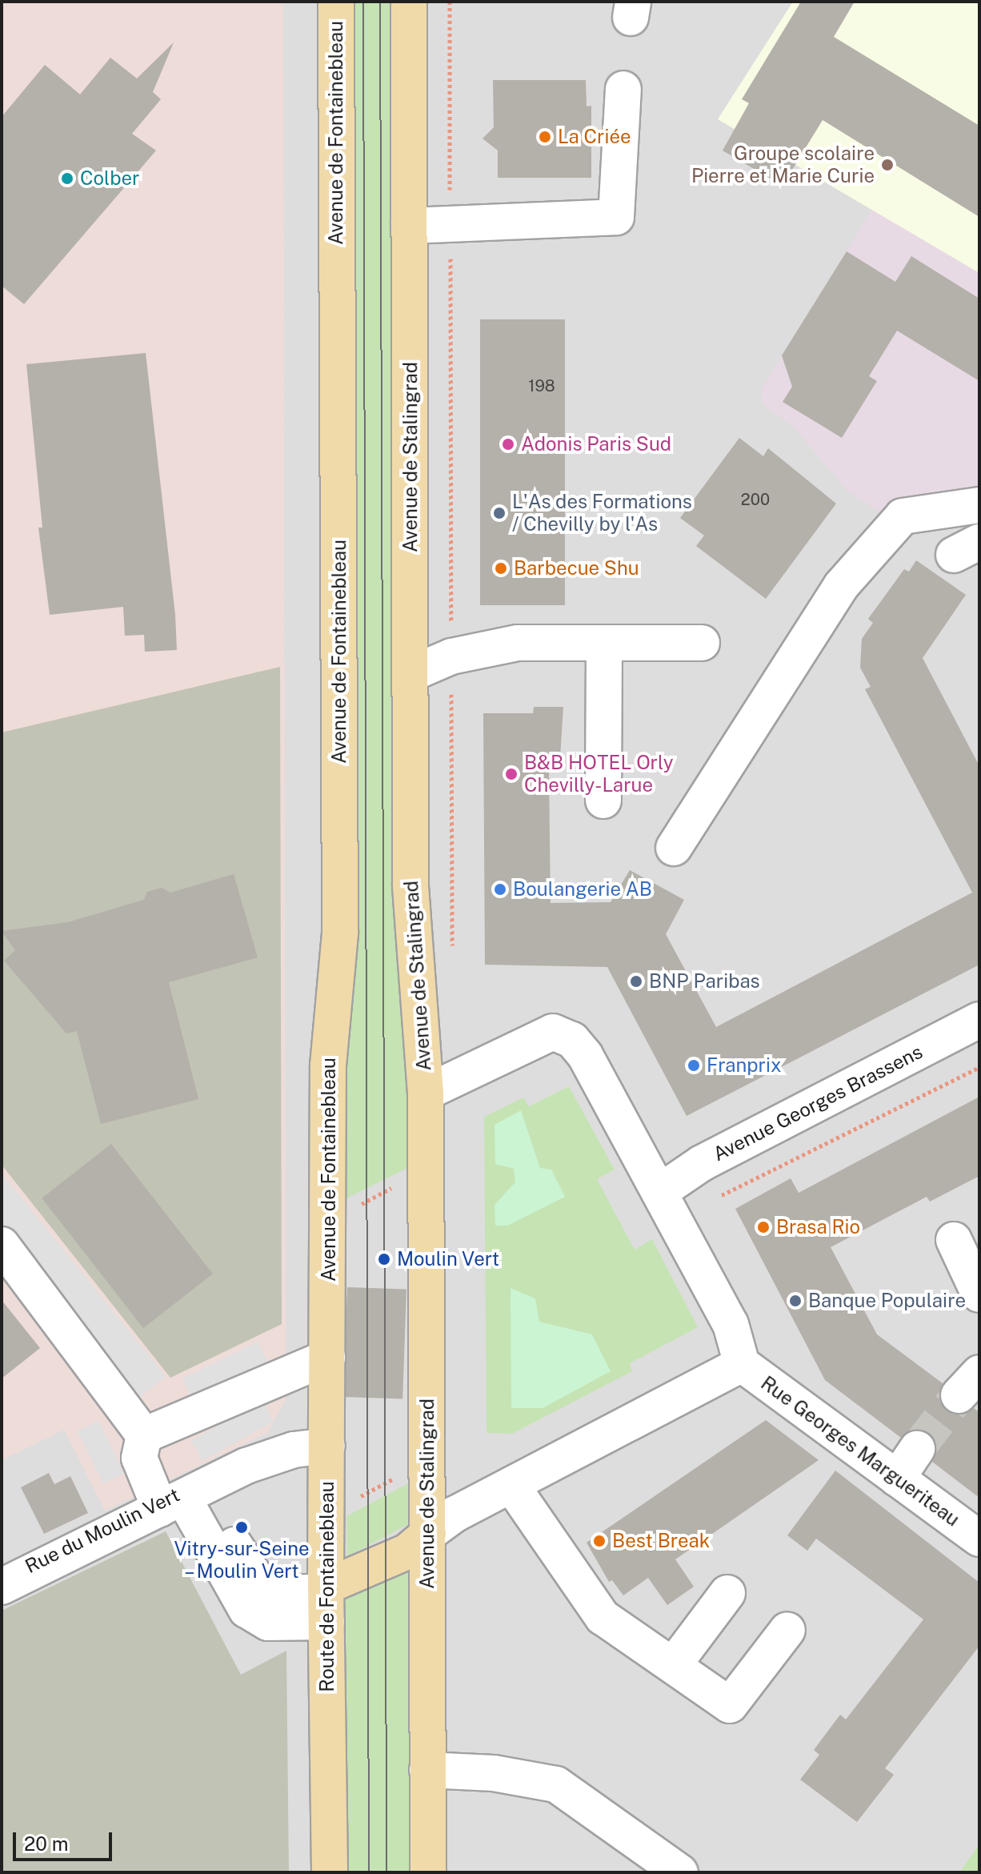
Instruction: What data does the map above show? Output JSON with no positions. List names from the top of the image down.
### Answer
{
  "streets": {
    "main road": ["Avenue de Fontainebleau", "Avenue de Stalingrad", "Route de Fontainebleau"],
    "street": ["Avenue Georges Brassens", "Rue Georges Margueriteau", "Rue du Moulin Vert"]
  },
  "crossings": [
    ["Avenue de Fontainebleau", "Route de Fontainebleau"],
    ["Rue du Moulin Vert", "Route de Fontainebleau"]
  ],
  "places": [
    "La Criée",
    "Groupe scolaire Pierre et Marie Curie",
    "Colber",
    "Adonis Paris Sud",
    "L'As des Formations / Chevilly by l'As",
    "Barbecue Shu",
    "B&B HOTEL Orly Chevilly-Larue",
    "Boulangerie AB",
    "BNP Paribas",
    "Franprix",
    "Brasa Rio",
    "Moulin Vert",
    "Banque Populaire",
    "Vitry-sur-Seine – Moulin Vert",
    "Best Break"
  ],
  "house_numbers": ["198", "200"],
  "scale_bar": "20 m"
}
